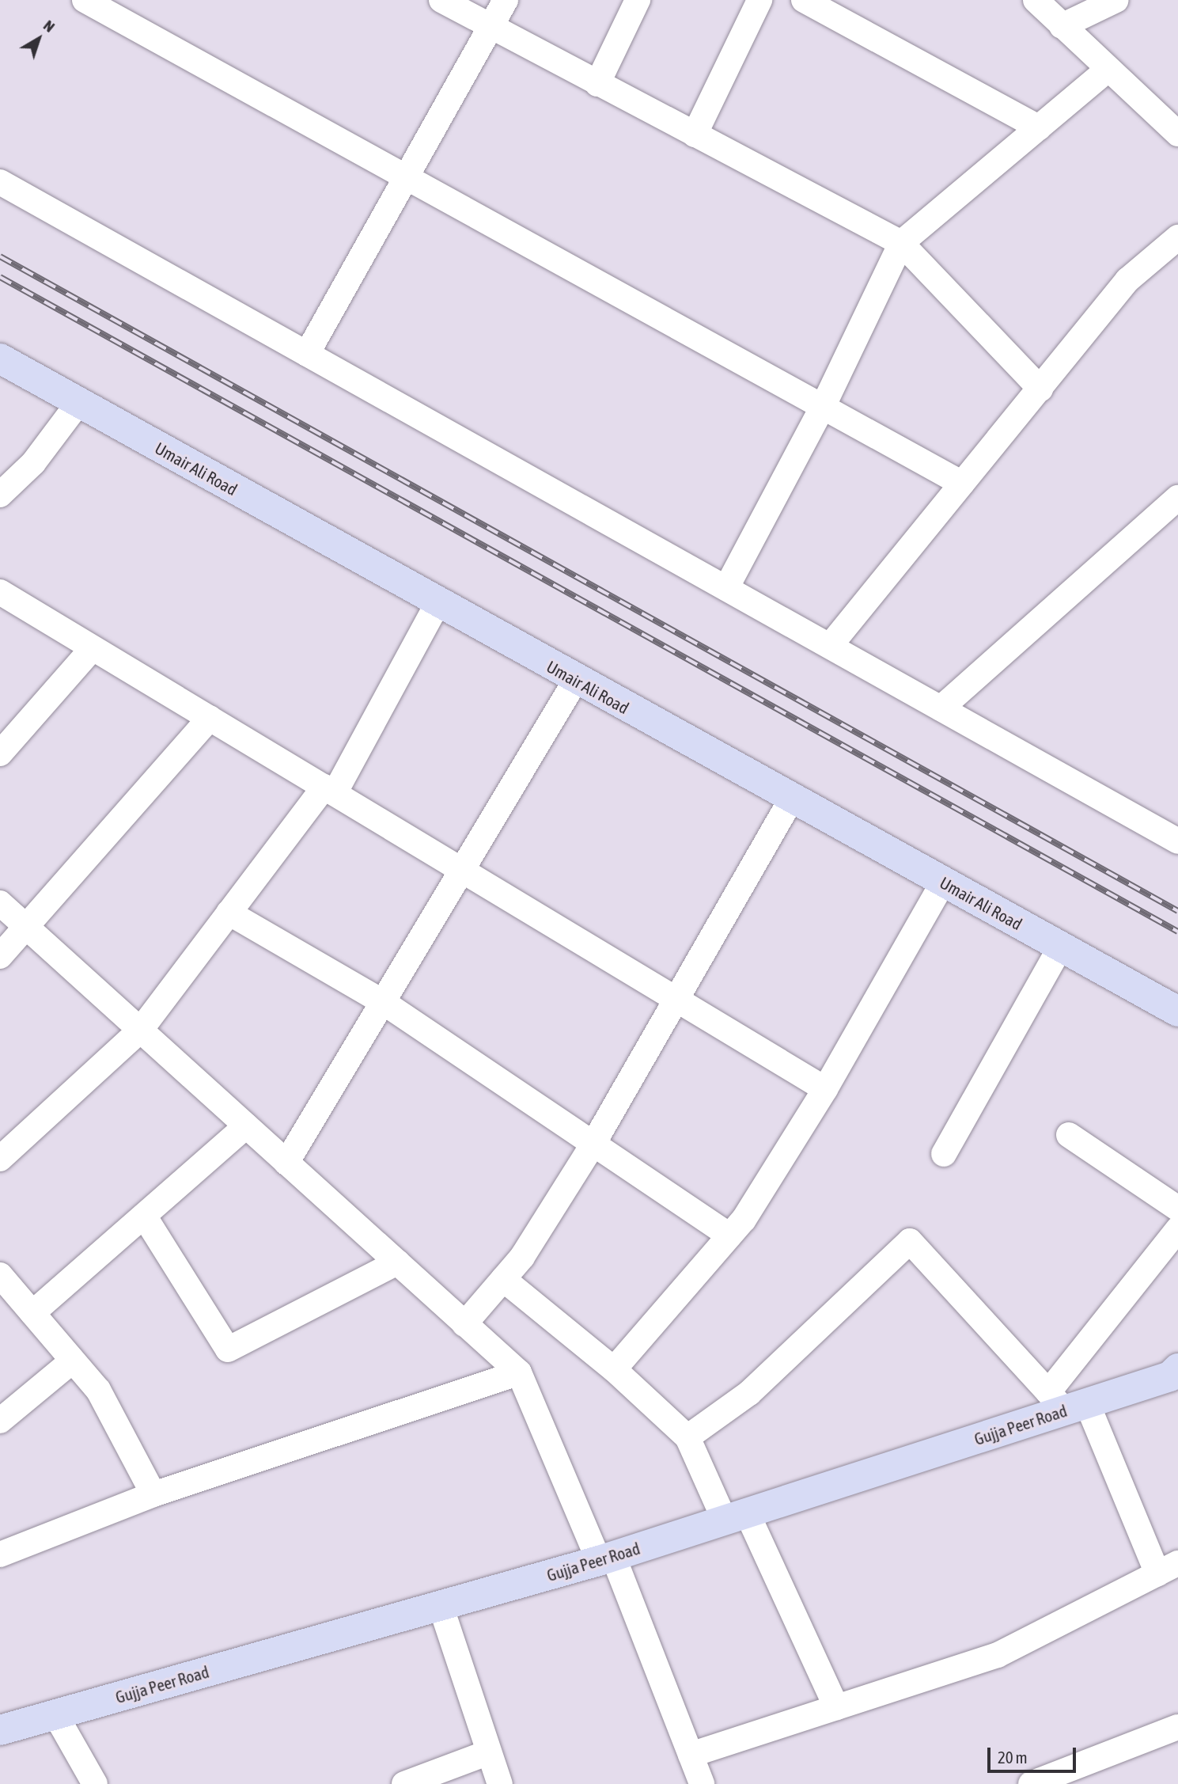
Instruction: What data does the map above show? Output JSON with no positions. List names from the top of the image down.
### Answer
{
  "streets": {
    "street": ["Umair Ali Road", "Gujja Peer Road"]
  },
  "scale_bar": "20 m",
  "north": "top right"
}
